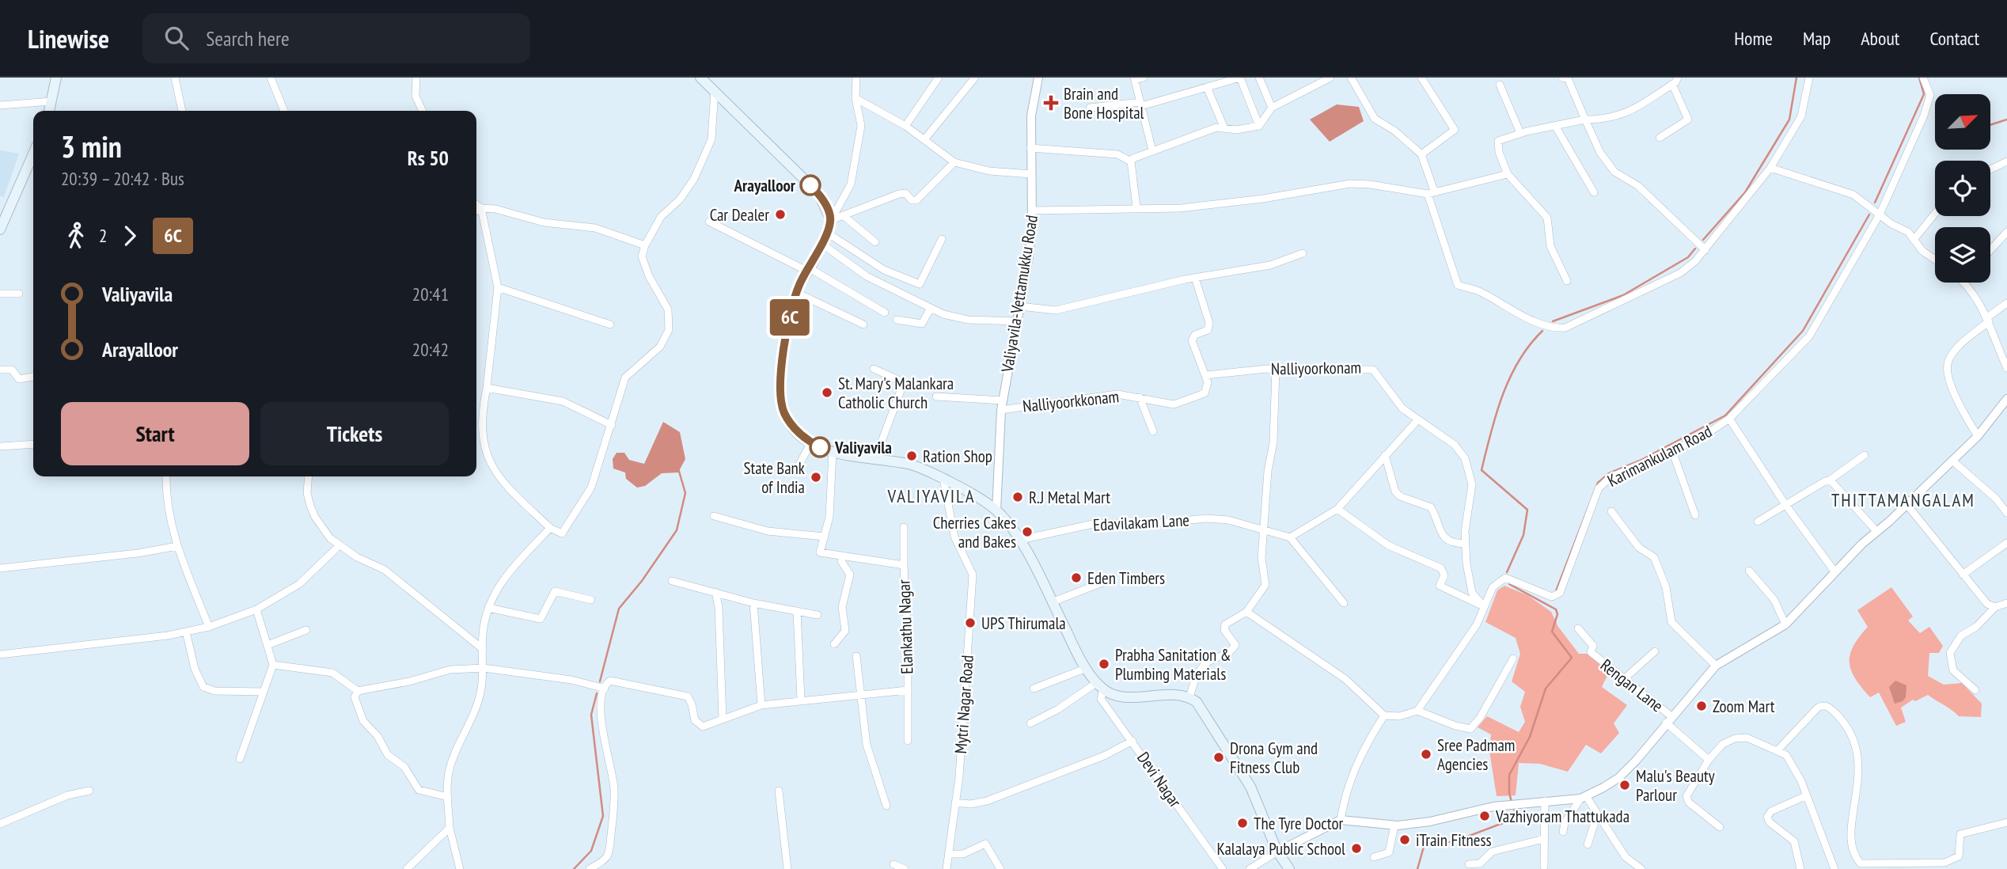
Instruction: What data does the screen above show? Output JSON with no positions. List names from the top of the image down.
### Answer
{
  "streets": {
    "street": [
      "Valiyavila-Vettamukku Road",
      "Nalliyoorkonam",
      "Nalliyoorkkonam",
      "Karimankulam Road",
      "Edavilakam Lane",
      "Elankathu Nagar",
      "Rengan Lane",
      "Mytri Nagar Road",
      "Devi Nagar"
    ]
  },
  "crossings": [
    ["Valiyavila-Vettamukku Road", "Nalliyoorkkonam"],
    ["Nalliyoorkonam", "Nalliyoorkkonam"],
    ["Nalliyoorkonam", "Karimankulam Road"]
  ],
  "districts": ["VALIYAVILA", "THITTAMANGALAM"],
  "places": {
    "health": ["Brain and Bone Hospital"],
    "other": [
      "Arayalloor",
      "Car Dealer",
      "St. Mary's Malankara Catholic Church",
      "Valiyavila",
      "Ration Shop",
      "State Bank of India",
      "R.J Metal Mart",
      "Cherries Cakes and Bakes",
      "Eden Timbers",
      "UPS Thirumala",
      "Prabha Sanitation & Plumbing Materials",
      "Zoom Mart",
      "Sree Padmam Agencies",
      "Drona Gym and Fitness Club",
      "Malu's Beauty Parlour",
      "Vazhiyoram Thattukada",
      "The Tyre Doctor",
      "iTrain Fitness",
      "Kalalaya Public School"
    ]
  },
  "lines": ["bus line 6C"],
  "north": "top right",
  "page": {
    "header": "Linewise",
    "search": "Search here",
    "nav": [
      "Home",
      "Map",
      "About",
      "Contact"
    ],
    "on_map": "6C",
    "heading": ["3 min", "20:39 – 20:42 · Bus", "Rs 50"],
    "legs": ["2", "6C"],
    "list": [
      {
        "name": "Valiyavila",
        "value": "20:41"
      },
      {
        "name": "Arayalloor",
        "value": "20:42"
      }
    ],
    "buttons": ["Start", "Tickets"]
  }
}
